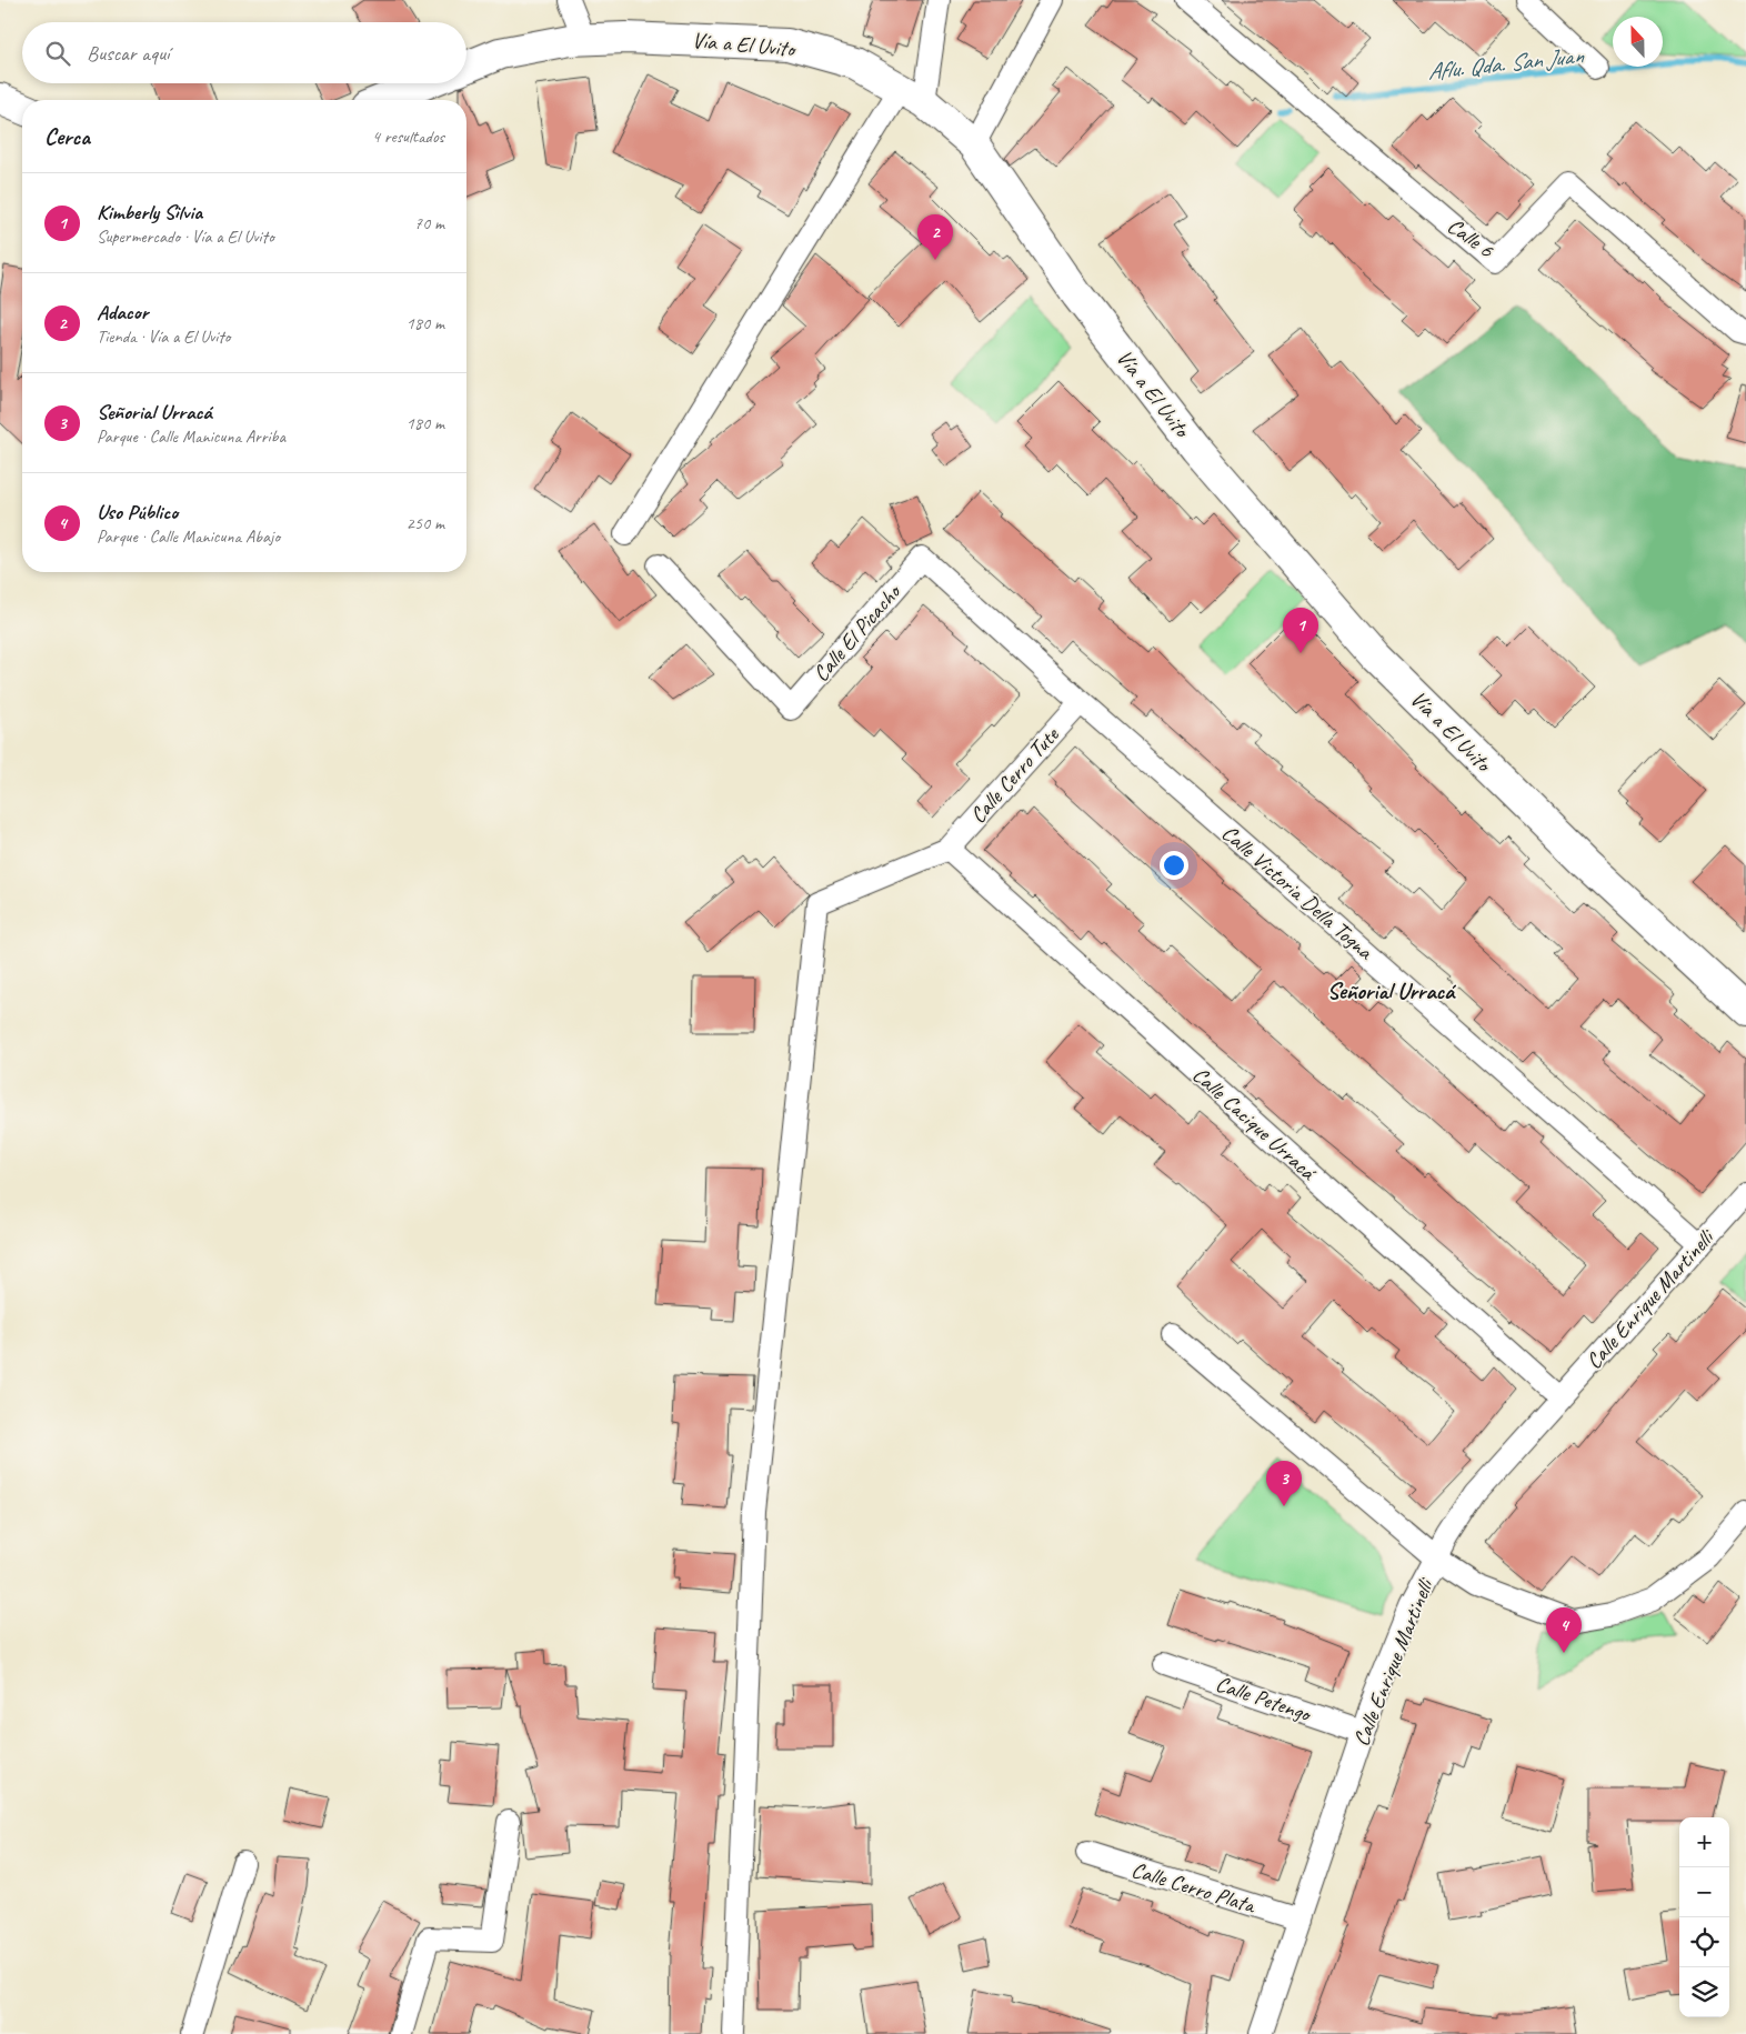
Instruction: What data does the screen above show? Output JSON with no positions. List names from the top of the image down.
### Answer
{
  "streets": {
    "street": [
      "Vía a El Uvito",
      "Calle 6",
      "Calle El Picacho",
      "Calle Cerro Tute",
      "Calle Victoria Della Togna",
      "Calle Cacique Urracá",
      "Calle Enrique Martinelli",
      "Calle Petengo",
      "Calle Cerro Plata"
    ]
  },
  "crossings": [
    ["Calle El Picacho", "Calle Victoria Della Togna"],
    ["Calle Cerro Tute", "Calle Victoria Della Togna"],
    ["Calle Cerro Tute", "Calle Cacique Urracá"],
    ["Calle Victoria Della Togna", "Calle Enrique Martinelli"],
    ["Calle Cacique Urracá", "Calle Enrique Martinelli"],
    ["Calle Enrique Martinelli", "Calle Petengo"],
    ["Calle Enrique Martinelli", "Calle Cerro Plata"]
  ],
  "districts": ["Señorial Urracá"],
  "water": ["Aflu. Qda. San Juan"],
  "north": "top",
  "page": {
    "search": "Buscar aquí",
    "heading": ["Cerca", "4 resultados"],
    "list": [
      {
        "mark": "1",
        "name": "Kimberly Silvia",
        "note": "Supermercado · Vía a El Uvito",
        "value": "70 m"
      },
      {
        "mark": "2",
        "name": "Adacor",
        "note": "Tienda · Vía a El Uvito",
        "value": "180 m"
      },
      {
        "mark": "3",
        "name": "Señorial Urracá",
        "note": "Parque · Calle Manicuna Arriba",
        "value": "180 m"
      },
      {
        "mark": "4",
        "name": "Uso Público",
        "note": "Parque · Calle Manicuna Abajo",
        "value": "250 m"
      }
    ],
    "pins": [
      "2",
      "1",
      "3",
      "4"
    ],
    "map_buttons": ["+", "−"]
  }
}
